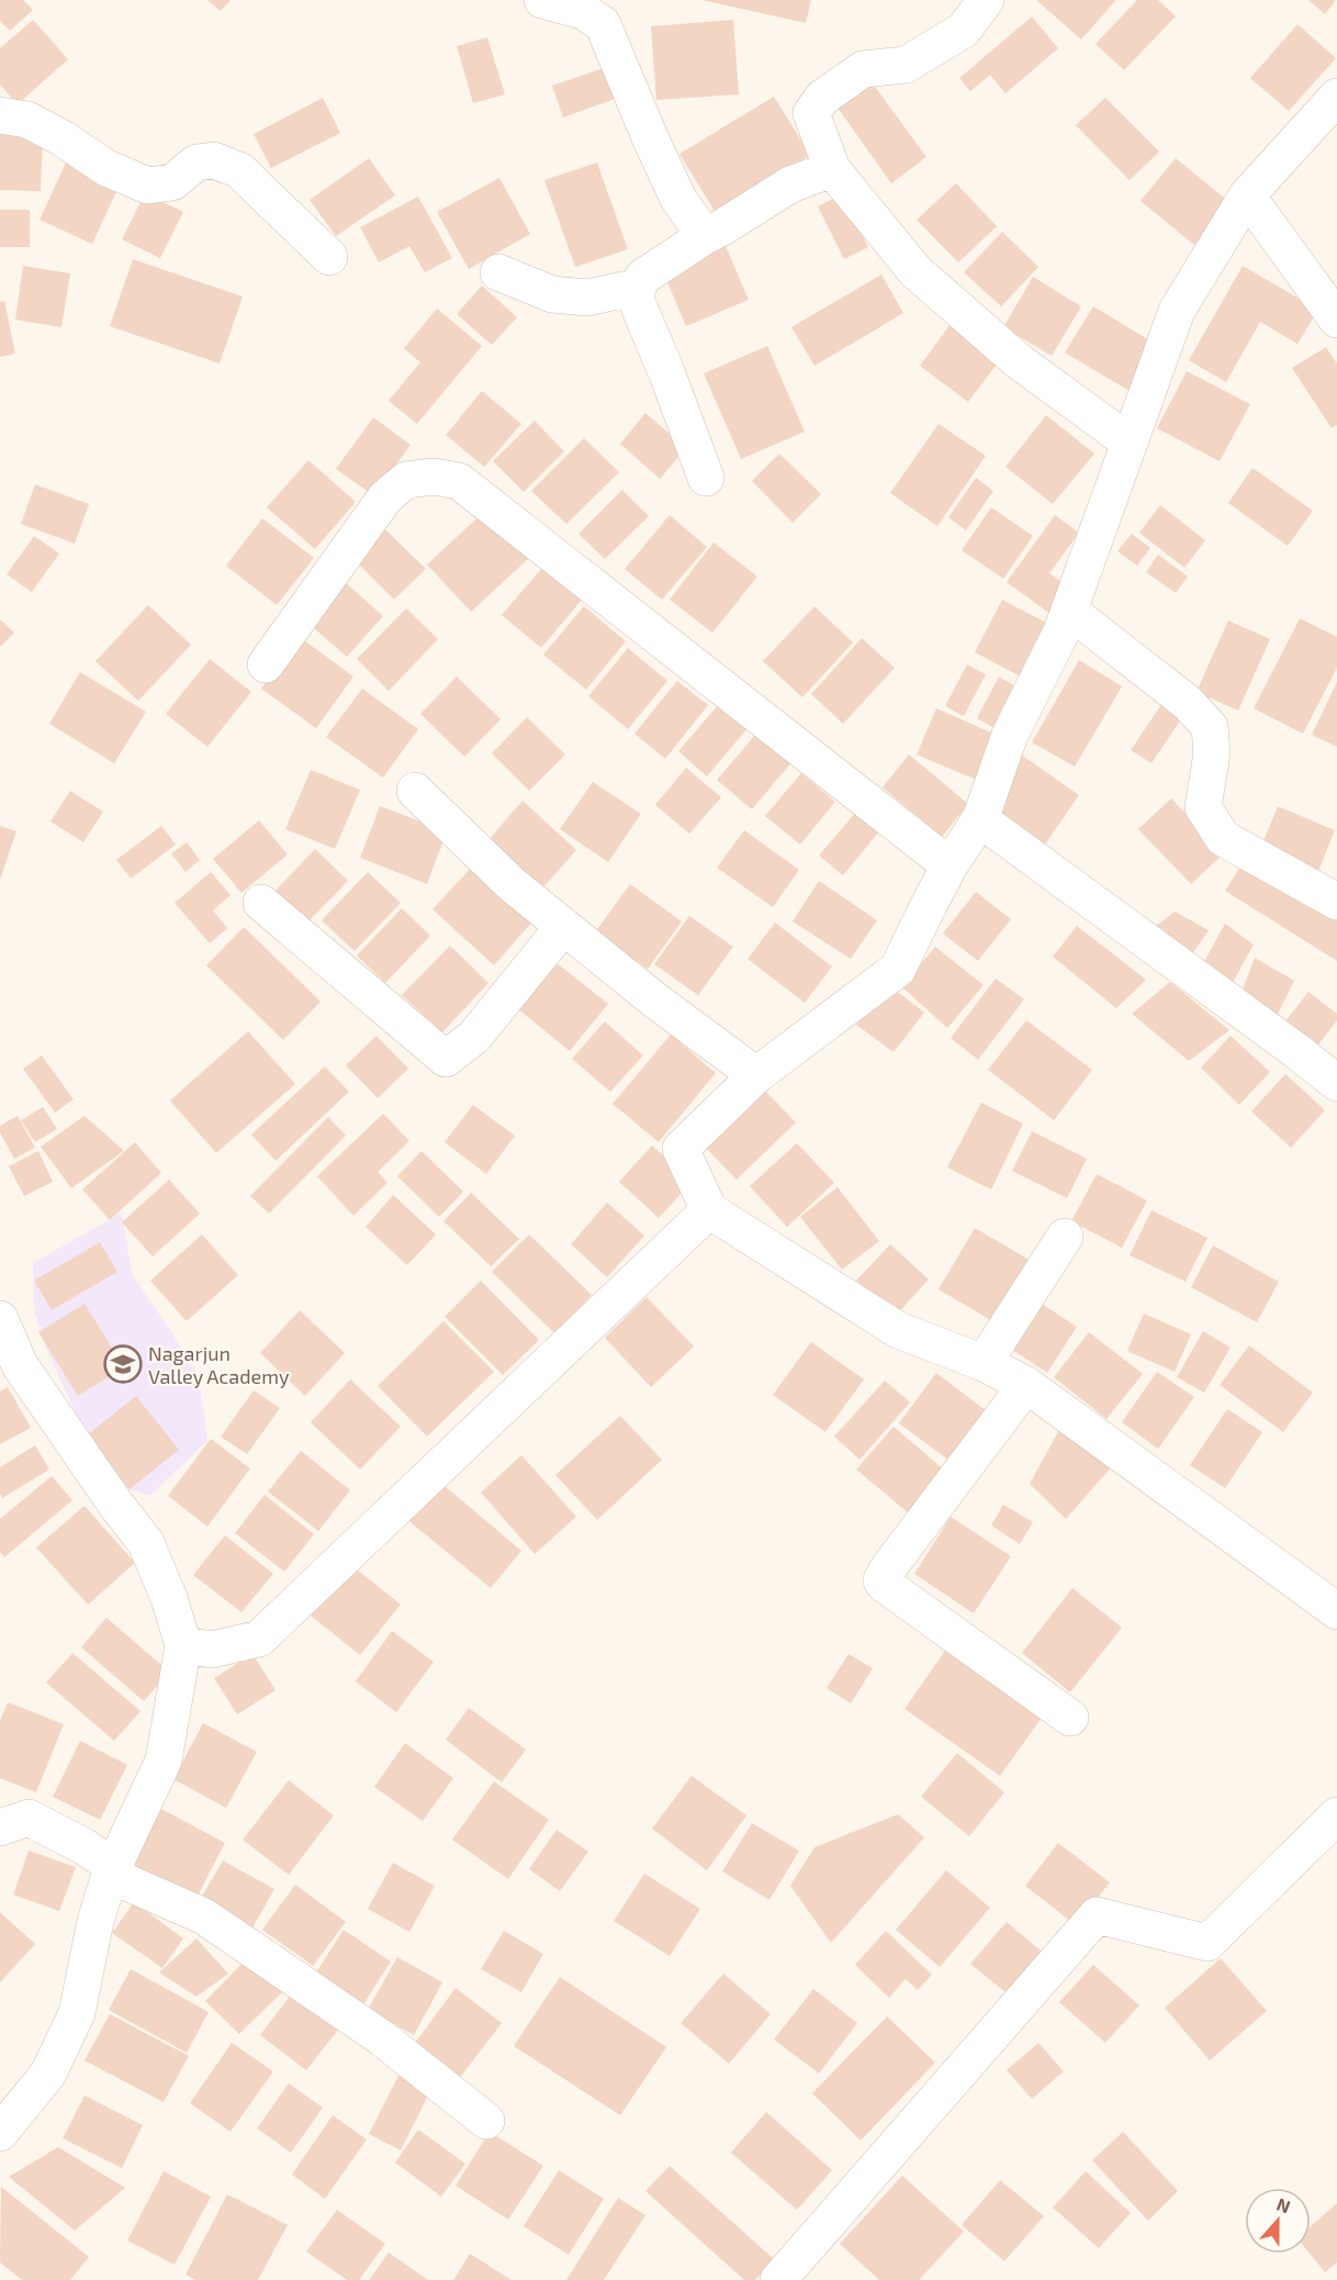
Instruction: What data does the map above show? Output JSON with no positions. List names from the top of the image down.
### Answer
{
  "places": {
    "school or university": ["Nagarjun Valley Academy"]
  },
  "north": "top"
}
